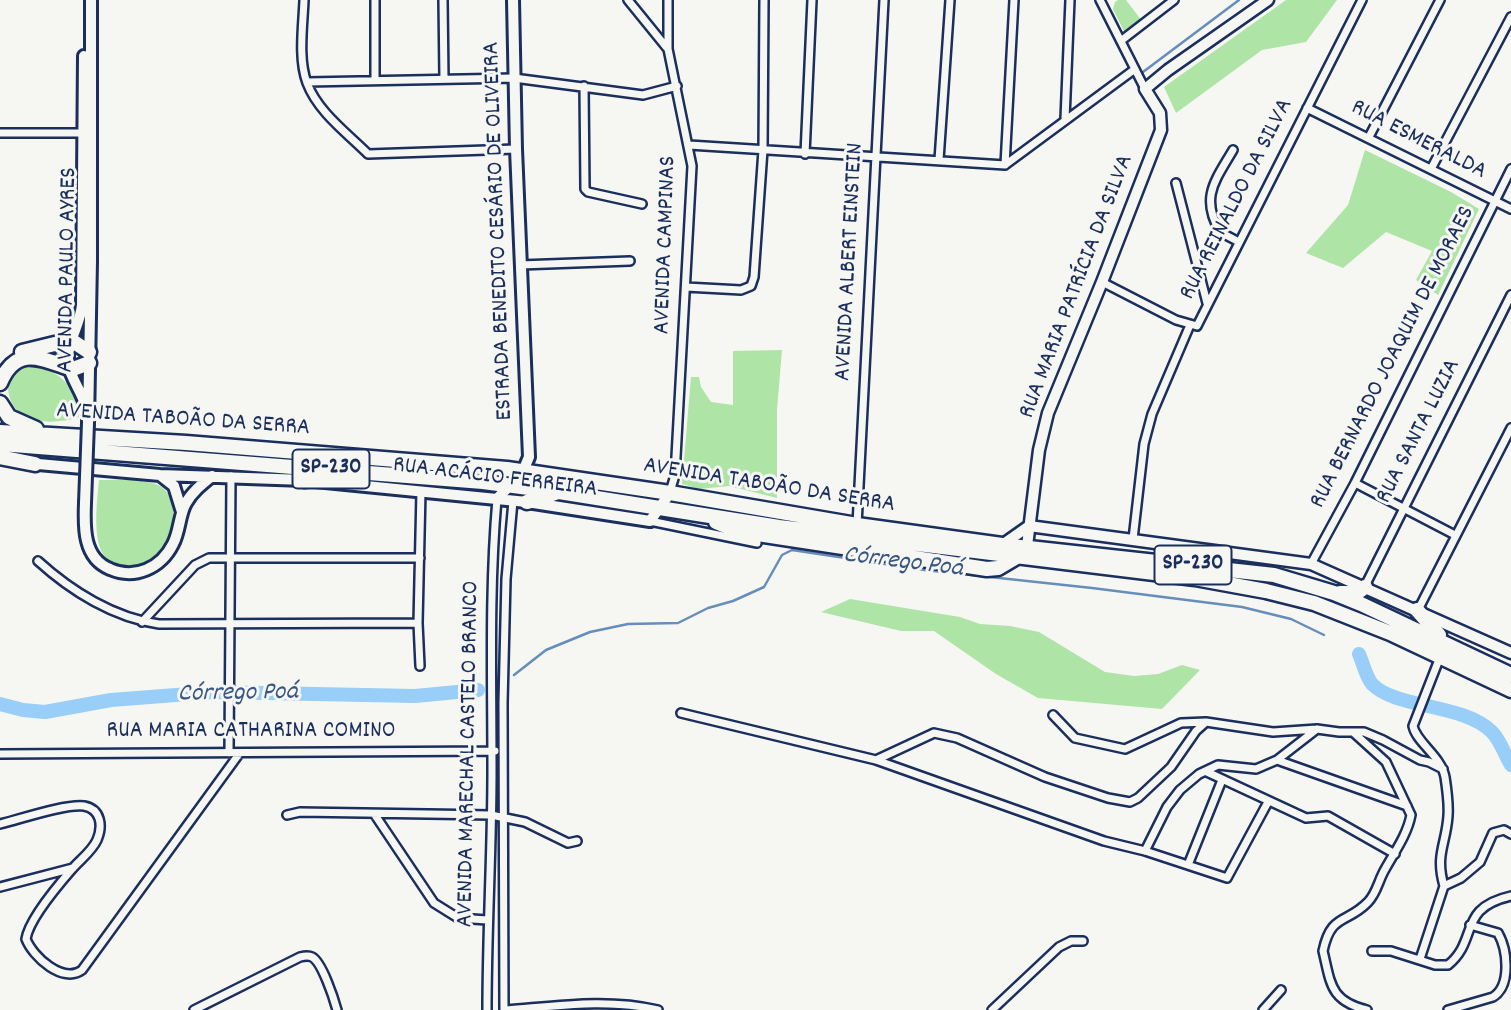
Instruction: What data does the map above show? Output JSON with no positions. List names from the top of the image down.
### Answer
{
  "streets": {
    "highway": ["AVENIDA TABOÃO DA SERRA", "SP-230"],
    "main road": ["ESTRADA BENEDITO CESÁRIO DE OLIVEIRA", "AVENIDA PAULO AYRES", "RUA ACÁCIO FERREIRA"],
    "street": [
      "RUA ESMERALDA",
      "RUA REINALDO DA SILVA",
      "AVENIDA CAMPINAS",
      "AVENIDA ALBERT EINSTEIN",
      "RUA MARIA PATRÍCIA DA SILVA",
      "RUA BERNARDO JOAQUIM DE MORAES",
      "RUA SANTA LUZIA",
      "RUA MARIA CATHARINA COMINO",
      "AVENIDA MARECHAL CASTELO BRANCO"
    ]
  },
  "crossings": [
    ["RUA ESMERALDA", "RUA REINALDO DA SILVA"],
    ["RUA ESMERALDA", "RUA BERNARDO JOAQUIM DE MORAES"],
    ["RUA REINALDO DA SILVA", "RUA MARIA PATRÍCIA DA SILVA"],
    ["ESTRADA BENEDITO CESÁRIO DE OLIVEIRA", "AVENIDA TABOÃO DA SERRA"],
    ["AVENIDA CAMPINAS", "AVENIDA TABOÃO DA SERRA"],
    ["AVENIDA ALBERT EINSTEIN", "AVENIDA TABOÃO DA SERRA"],
    ["RUA MARIA PATRÍCIA DA SILVA", "AVENIDA TABOÃO DA SERRA"],
    ["AVENIDA TABOÃO DA SERRA", "SP-230"],
    ["RUA ACÁCIO FERREIRA", "AVENIDA MARECHAL CASTELO BRANCO"],
    ["RUA MARIA CATHARINA COMINO", "AVENIDA MARECHAL CASTELO BRANCO"]
  ],
  "water": ["Córrego Poá"]
}
